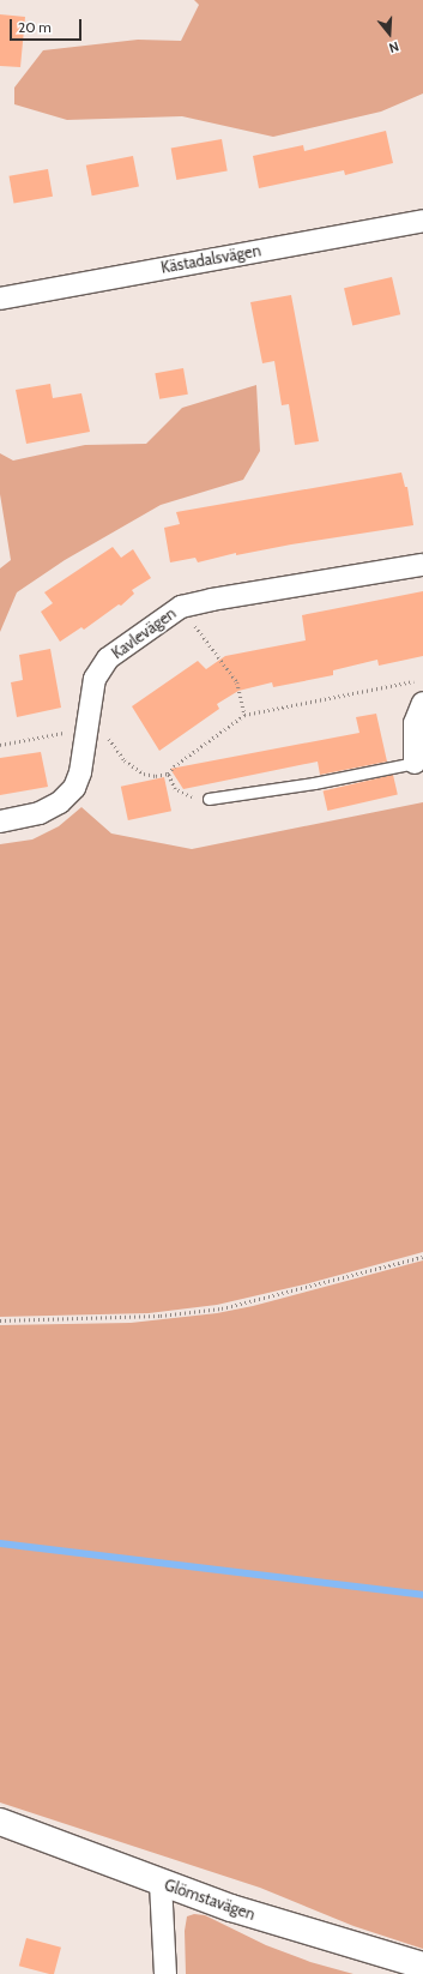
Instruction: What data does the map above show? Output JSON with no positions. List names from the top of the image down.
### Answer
{
  "streets": {
    "main road": ["Glömstavägen"],
    "street": ["Kästadalsvägen", "Kavlevägen"]
  },
  "scale_bar": "20 m",
  "north": "bottom"
}
